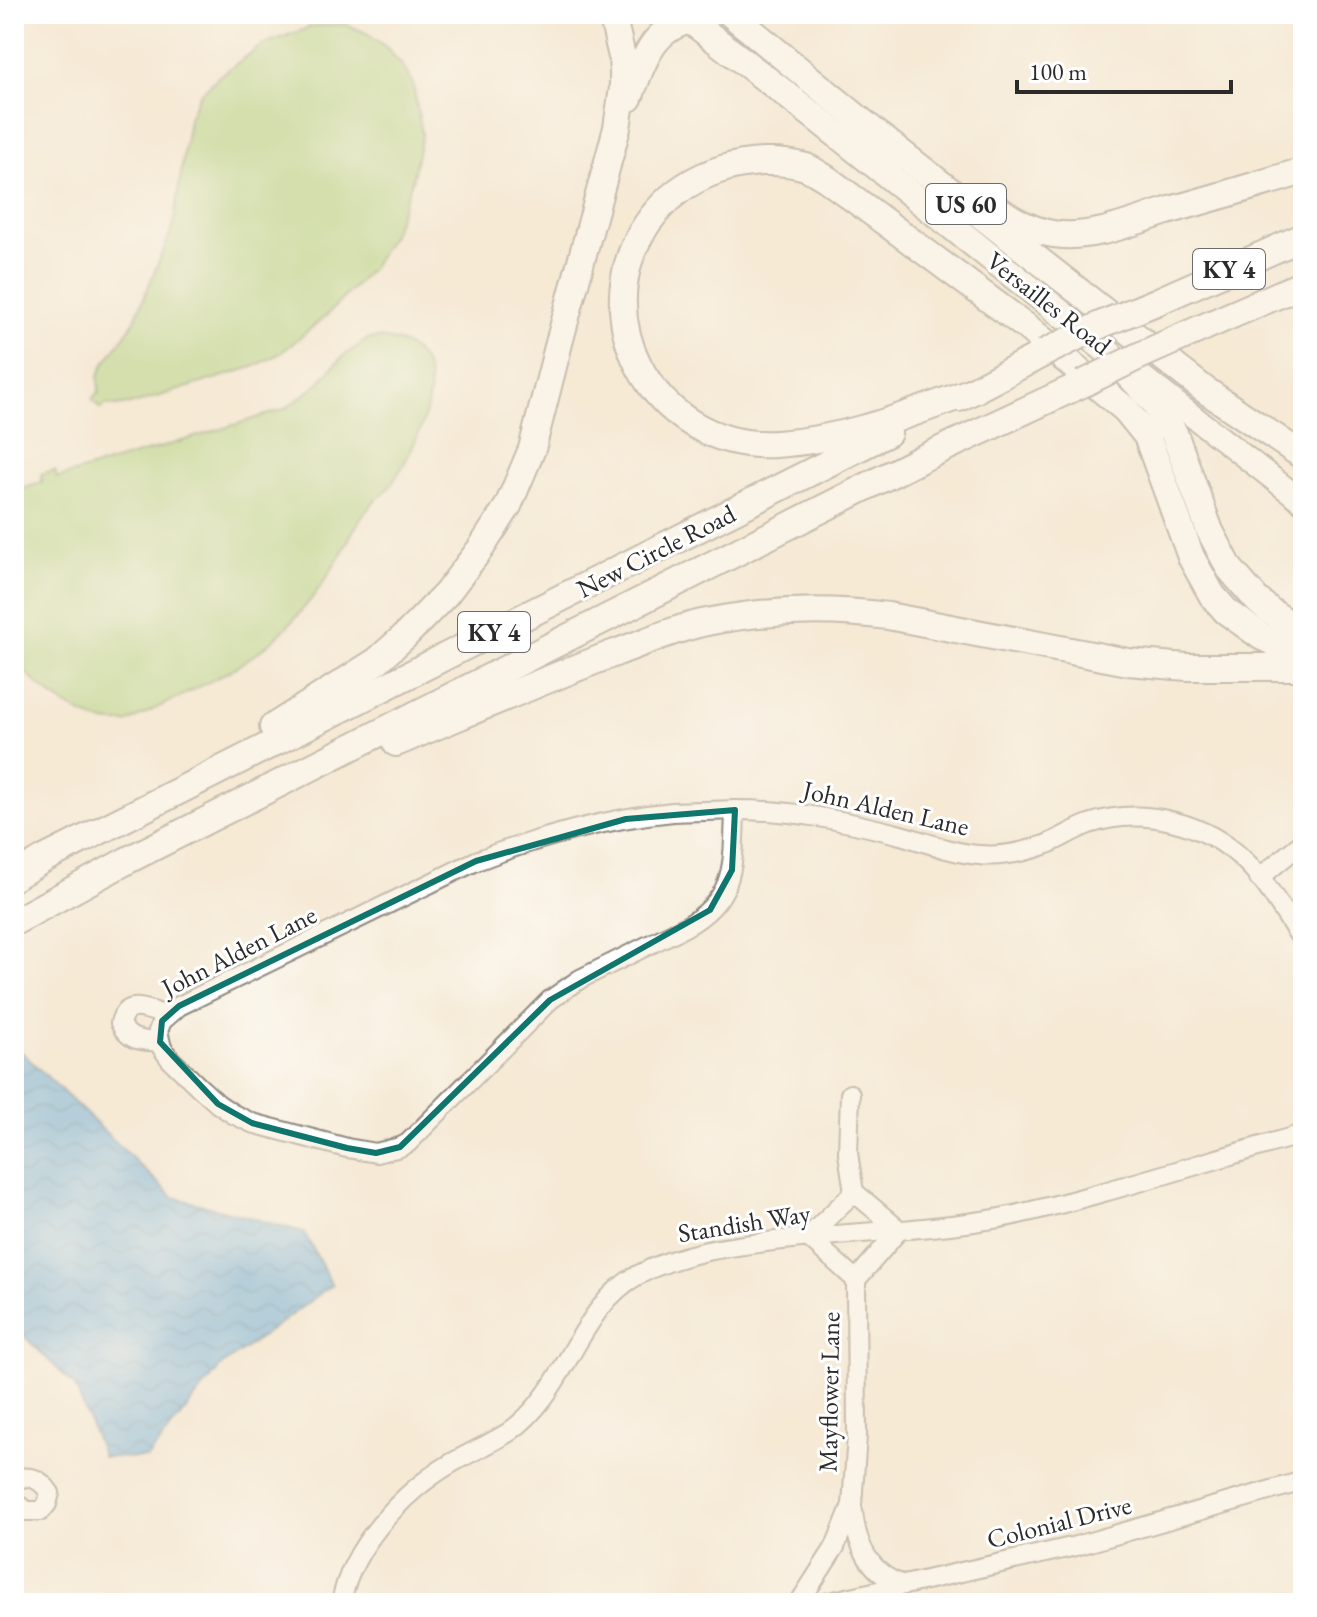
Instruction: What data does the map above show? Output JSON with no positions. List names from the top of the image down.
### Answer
{
  "streets": {
    "highway": [
      "US 60",
      "KY 4",
      "Versailles Road",
      "New Circle Road"
    ],
    "street": [
      "John Alden Lane",
      "Standish Way",
      "Mayflower Lane",
      "Colonial Drive"
    ]
  },
  "crossings": [
    ["Standish Way", "Mayflower Lane"],
    ["Mayflower Lane", "Colonial Drive"]
  ],
  "scale_bar": "100 m"
}
